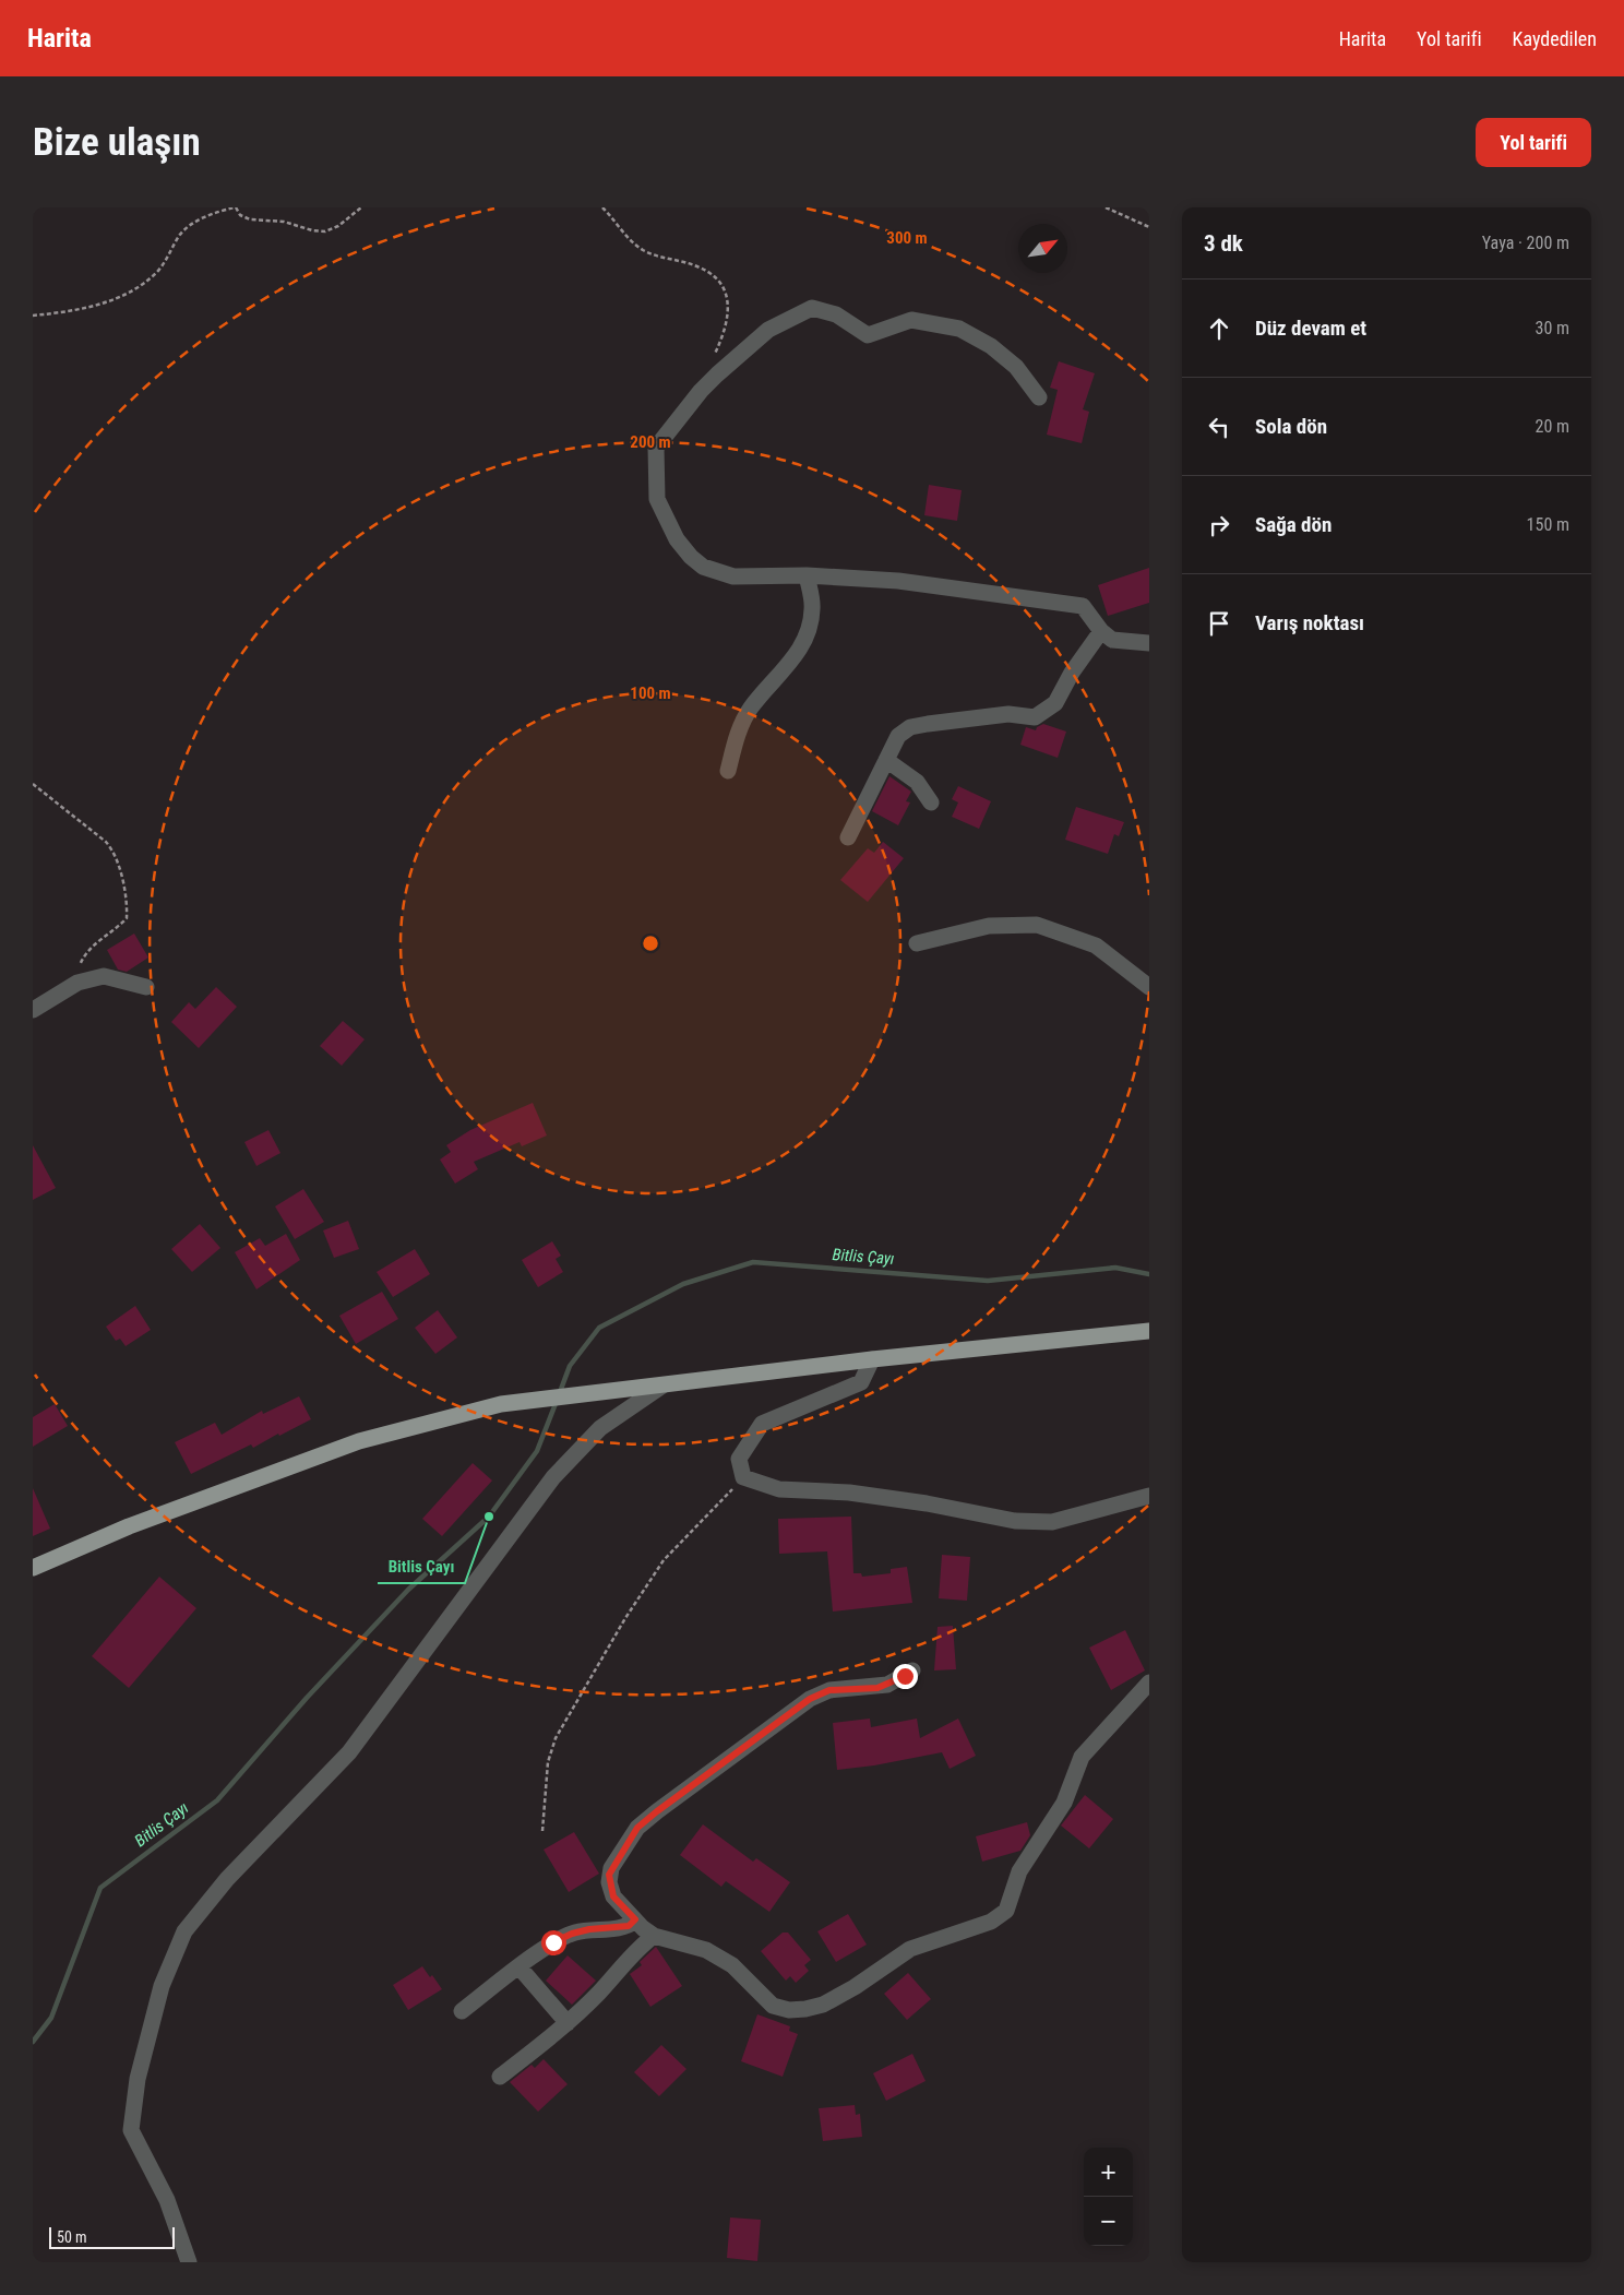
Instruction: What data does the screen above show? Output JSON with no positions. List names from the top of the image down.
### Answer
{
  "water": ["Bitlis Çayı"],
  "places": ["Bitlis Çayı"],
  "scale_bar": "50 m",
  "north": "top right",
  "page": {
    "header": "Harita",
    "nav": ["Harita", "Yol tarifi", "Kaydedilen"],
    "buttons": "Yol tarifi",
    "title": "Bize ulaşın",
    "heading": ["3 dk", "Yaya · 200 m"],
    "list": [
      ["Düz devam et", "30 m"],
      ["Sola dön", "20 m"],
      ["Sağa dön", "150 m"],
      "Varış noktası"
    ],
    "map_buttons": ["+", "−"],
    "scale": "50 m"
  },
  "rings": ["300 m", "200 m", "100 m"]
}
